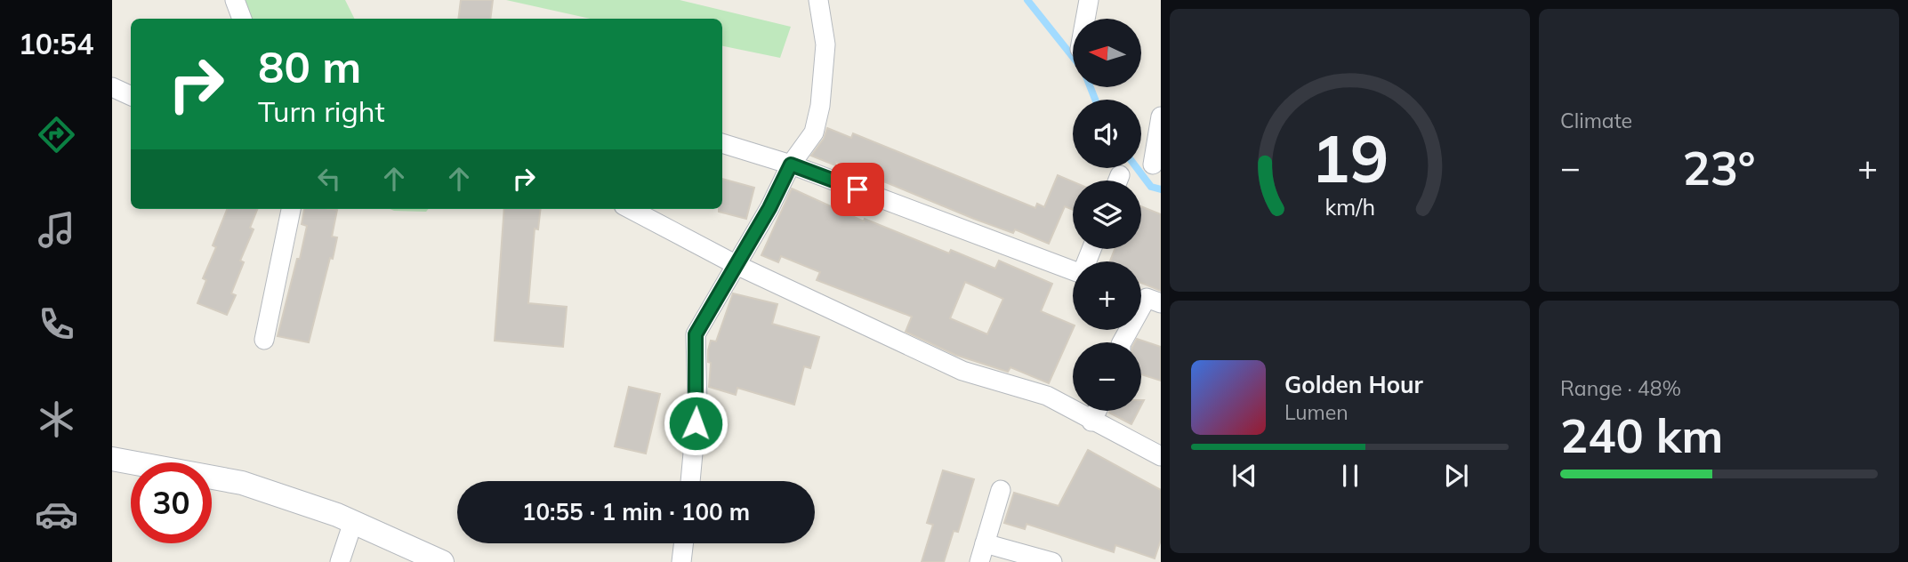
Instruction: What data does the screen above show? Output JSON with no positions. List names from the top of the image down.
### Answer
{
  "north": "left",
  "page": {
    "tabs": "10:54",
    "tile": [
      "Climate",
      ["Range · 48%", "240 km"]
    ],
    "map_buttons": ["+", "−"],
    "turn": ["80 m", "Turn right"],
    "heat": ["−", "23°", "+"],
    "song": ["Golden Hour", "Lumen"],
    "limit": "30",
    "trip": "10:55 · 1 min · 100 m",
    "gauge": ["19", "km/h"]
  }
}
